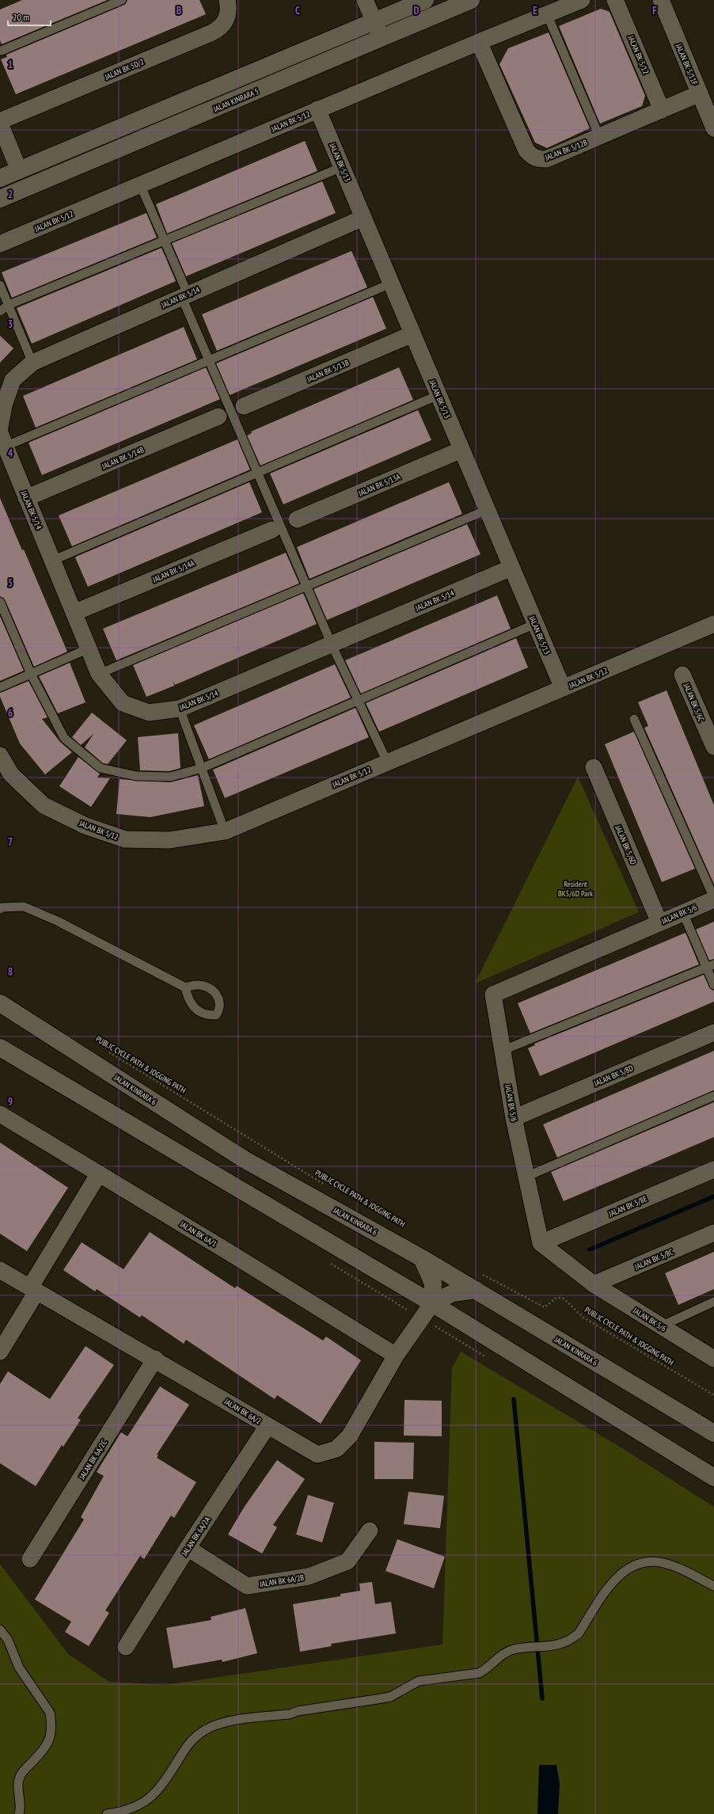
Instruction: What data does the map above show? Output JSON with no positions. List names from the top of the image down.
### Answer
{
  "streets": {
    "main road": ["JALAN KINRARA 5", "JALAN KINRARA 6"],
    "street": [
      "JALAN BK 5/12",
      "JALAN BK 5/11F",
      "JALAN BK 5D/2",
      "JALAN BK 5/12B",
      "JALAN BK 5/13",
      "JALAN BK 5/14",
      "JALAN BK 5/13B",
      "JALAN BK 5/14B",
      "JALAN BK 5/13A",
      "JALAN BK 5/14A",
      "JALAN BK 5/6C",
      "JALAN BK 5/6D",
      "JALAN BK 5/6",
      "JALAN BK 5/8D",
      "JALAN BK 5/8E",
      "JALAN BK 6A/1",
      "JALAN BK 5/8C",
      "JALAN BK 6A/2",
      "JALAN BK 6A/2C",
      "JALAN BK 6A/2A",
      "JALAN BK 6A/2B"
    ],
    "path": ["PUBLIC CYCLE PATH & JOGGING PATH"]
  },
  "crossings": [
    ["JALAN BK 5/12", "JALAN BK 5/12B"],
    ["JALAN BK 5/12", "JALAN BK 5/13"],
    ["JALAN BK 5/11F", "JALAN BK 5/12B"],
    ["JALAN BK 5/13", "JALAN BK 5/14"],
    ["JALAN BK 5/13", "JALAN BK 5/13B"],
    ["JALAN BK 5/13", "JALAN BK 5/13A"],
    ["JALAN BK 5/14", "JALAN BK 5/14B"],
    ["JALAN BK 5/14", "JALAN BK 5/14A"],
    ["JALAN BK 5/6D", "JALAN BK 5/6"],
    ["JALAN BK 5/6", "JALAN BK 5/8D"],
    ["JALAN BK 5/6", "JALAN BK 5/8E"],
    ["JALAN BK 5/6", "JALAN BK 5/8C"],
    ["JALAN BK 6A/1", "JALAN BK 6A/2"],
    ["JALAN BK 6A/2", "JALAN BK 6A/2C"],
    ["JALAN BK 6A/2", "JALAN BK 6A/2A"],
    ["JALAN BK 6A/2A", "JALAN BK 6A/2B"]
  ],
  "parks": ["Resident BK5/6D Park"],
  "scale_bar": "20 m",
  "grid": {
    "columns": [
      "B",
      "C",
      "D",
      "E",
      "F"
    ],
    "rows": [
      "1",
      "2",
      "3",
      "4",
      "5",
      "6",
      "7",
      "8",
      "9"
    ]
  }
}
